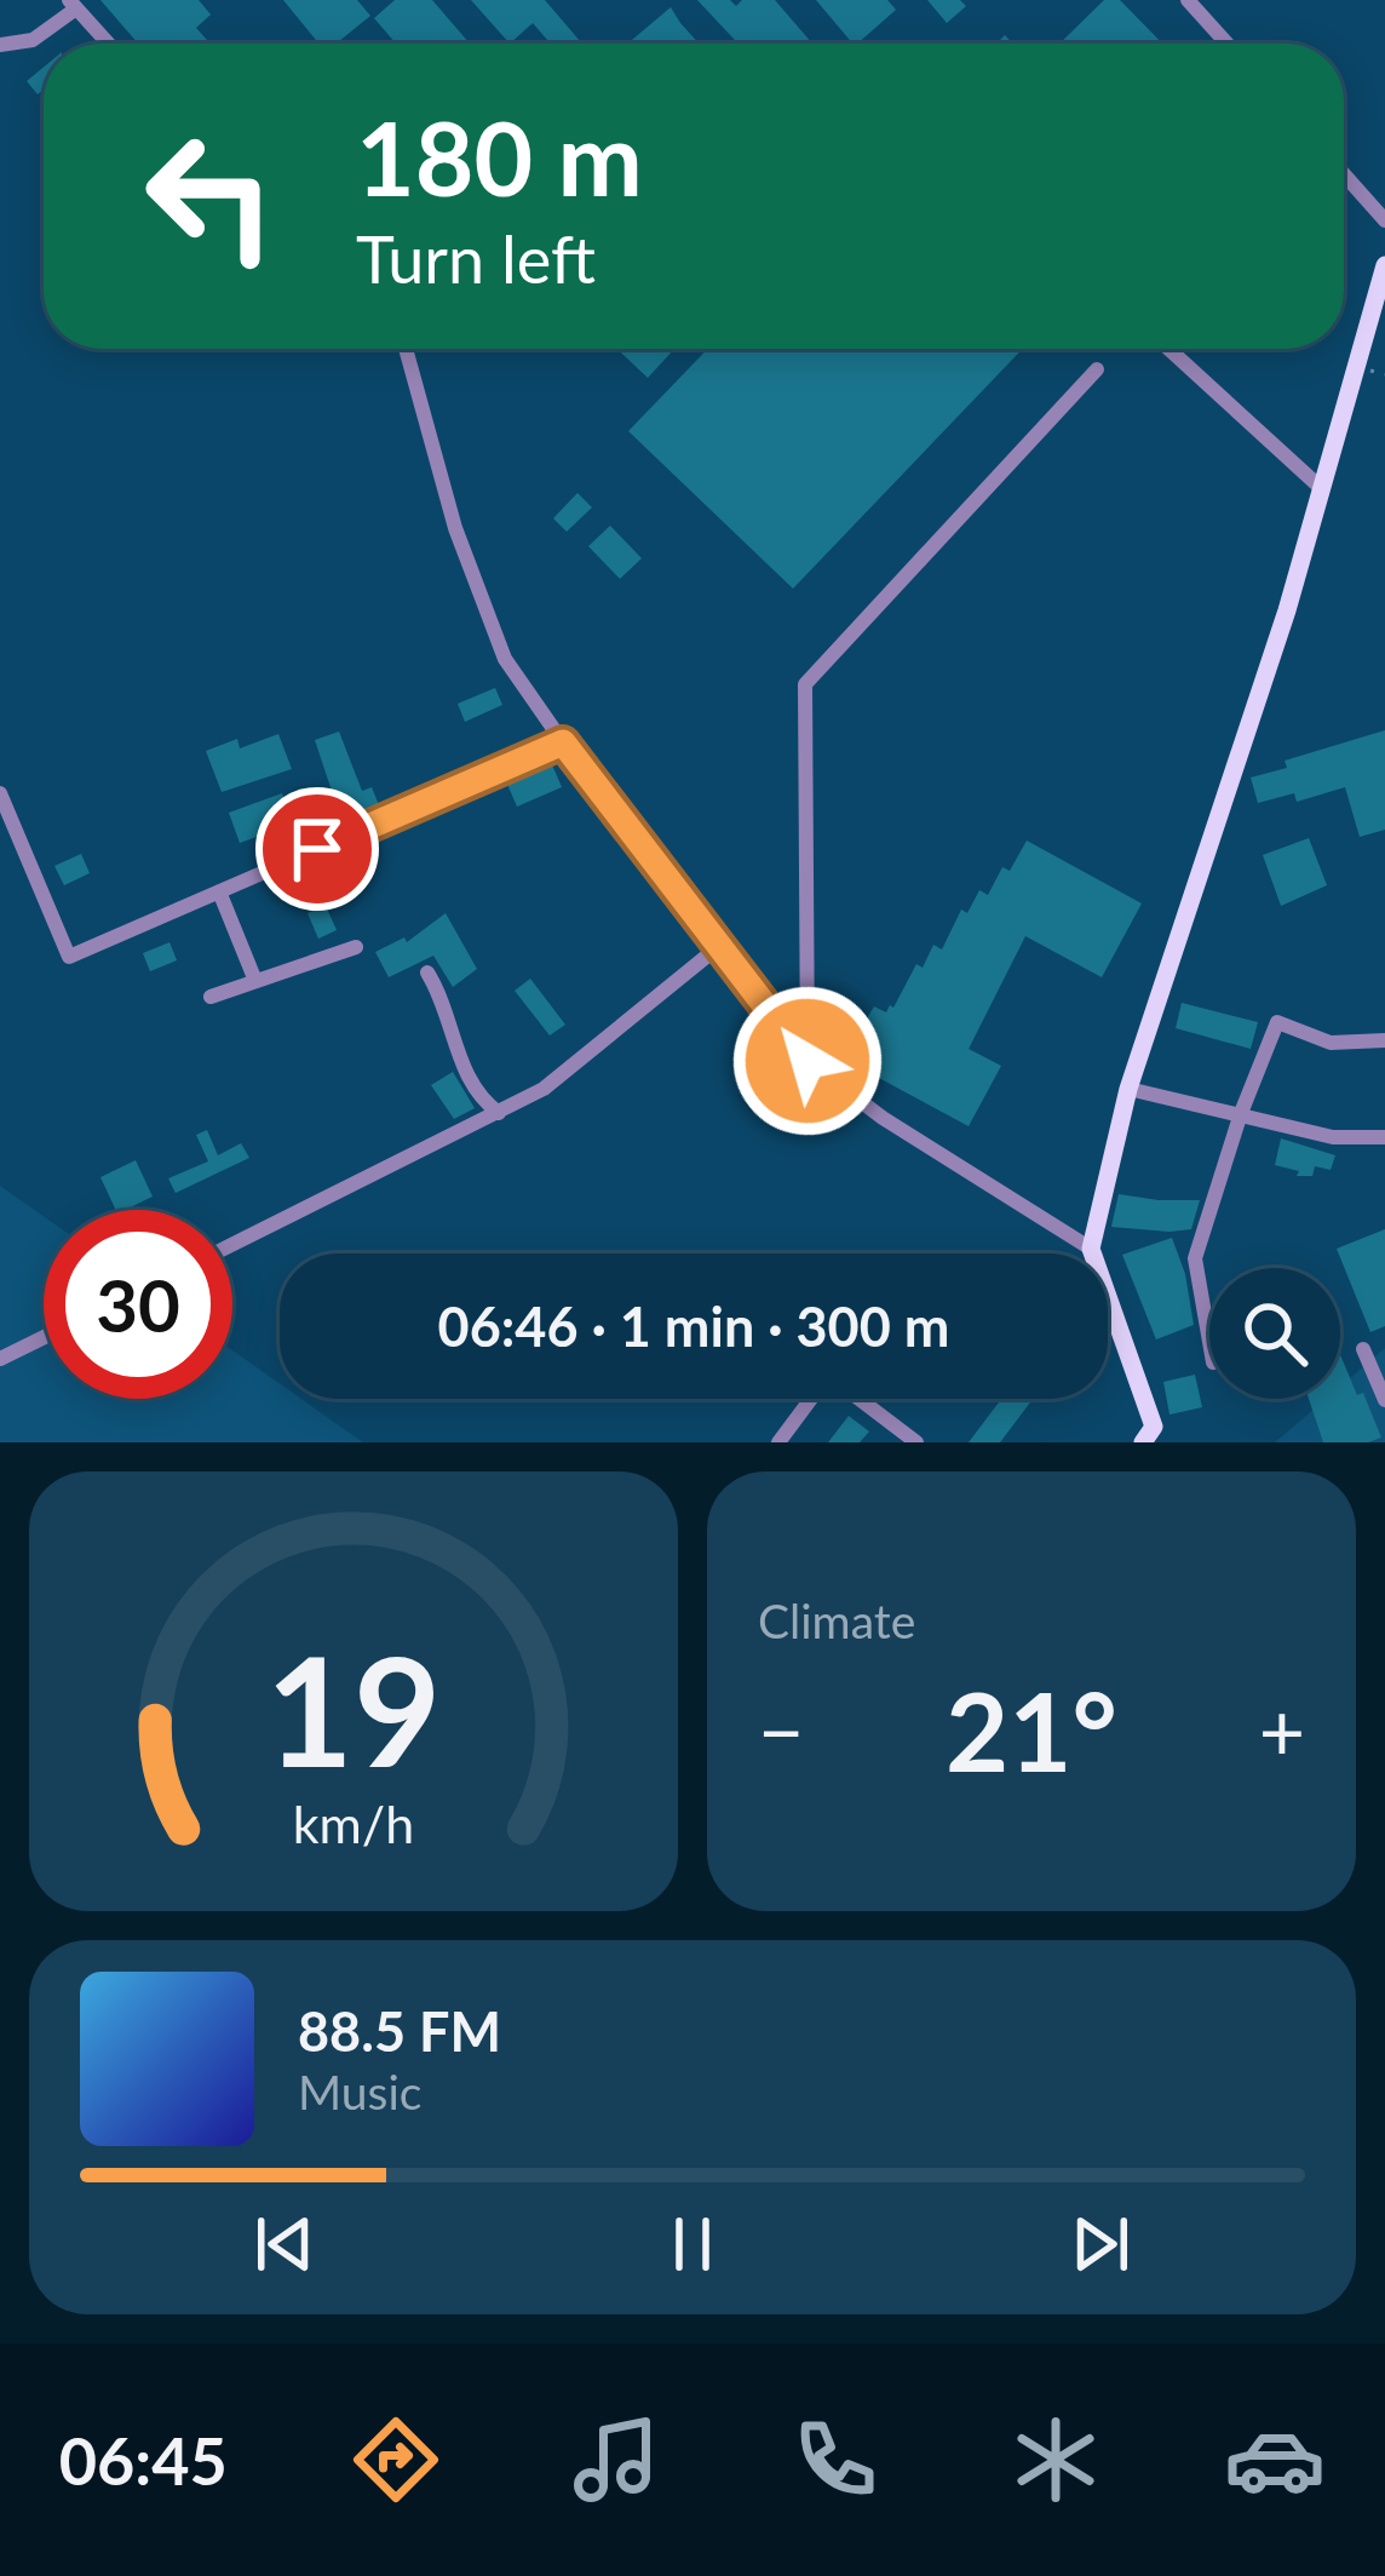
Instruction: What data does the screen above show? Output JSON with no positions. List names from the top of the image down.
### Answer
{
  "page": {
    "turn": ["180 m", "Turn left"],
    "limit": "30",
    "trip": "06:46 · 1 min · 300 m",
    "tile": "Climate",
    "heat": ["−", "21°", "+"],
    "song": ["88.5 FM", "Music"],
    "tabs": "06:45",
    "gauge": ["19", "km/h"]
  }
}
